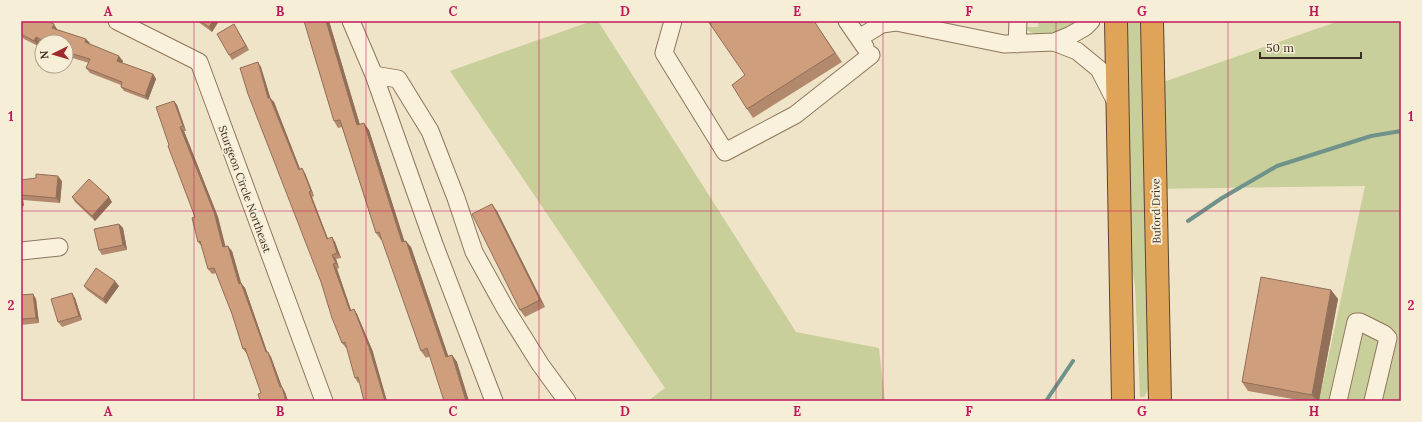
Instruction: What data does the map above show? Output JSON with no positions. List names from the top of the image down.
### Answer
{
  "streets": {
    "highway": ["Buford Drive"],
    "street": ["Sturgeon Circle Northeast"]
  },
  "scale_bar": "50 m",
  "north": "left",
  "grid": {
    "columns": [
      "A",
      "B",
      "C",
      "D",
      "E",
      "F",
      "G",
      "H"
    ],
    "rows": ["1", "2"]
  }
}
